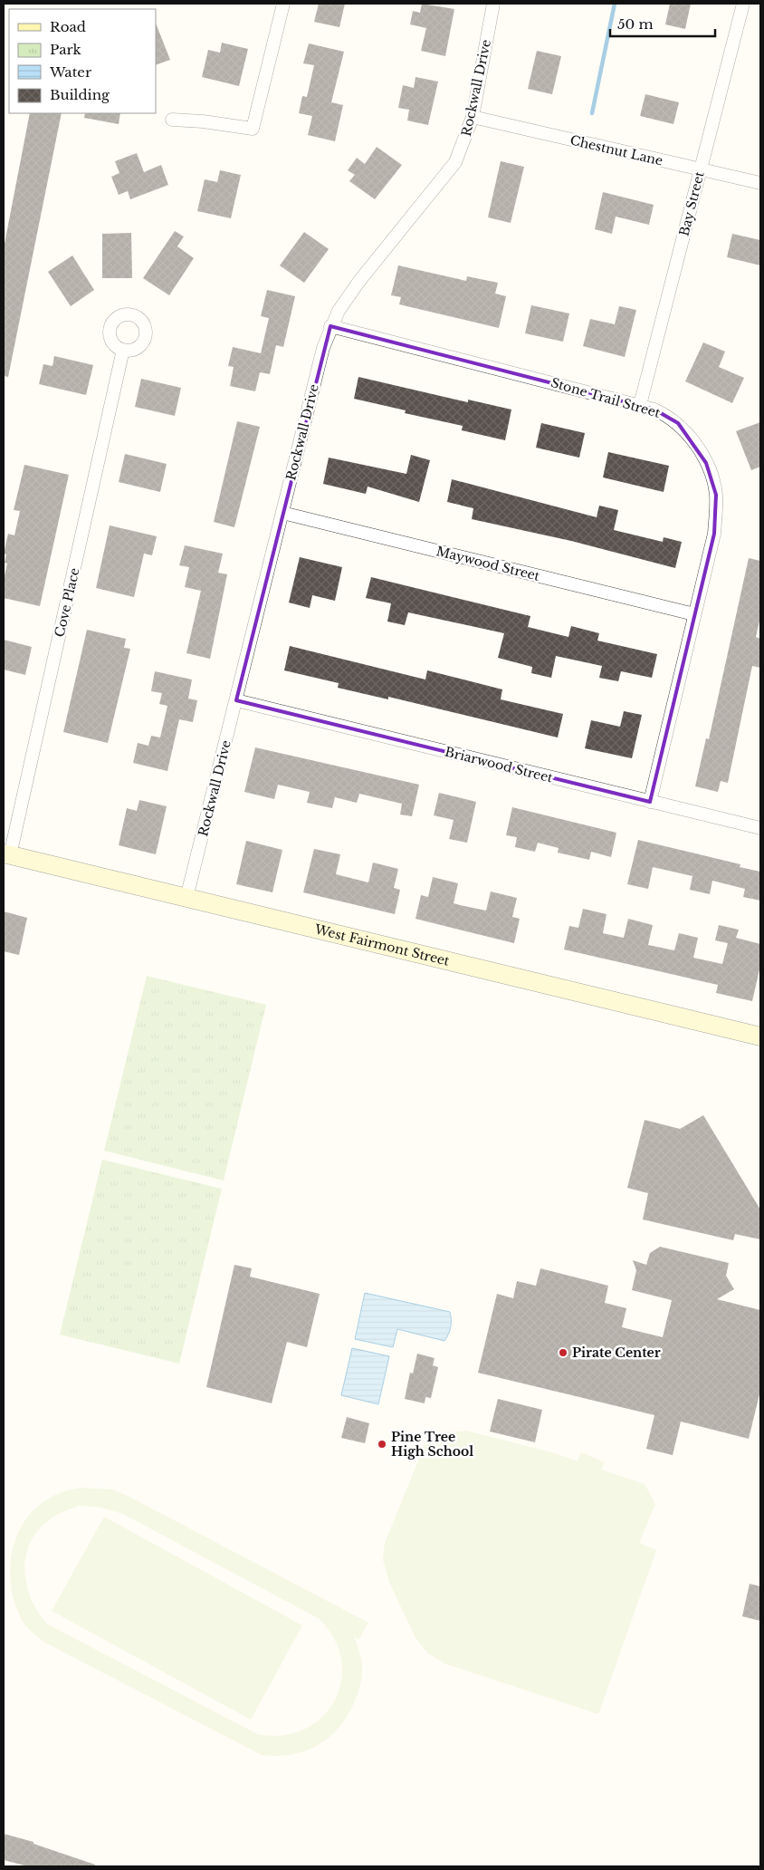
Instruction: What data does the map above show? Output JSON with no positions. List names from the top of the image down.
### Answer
{
  "streets": {
    "street": [
      "Rockwall Drive",
      "Chestnut Lane",
      "Bay Street",
      "Stone Trail Street",
      "Maywood Street",
      "Cove Place",
      "Briarwood Street",
      "West Fairmont Street"
    ]
  },
  "crossings": [
    ["Rockwall Drive", "Chestnut Lane"],
    ["Rockwall Drive", "Stone Trail Street"],
    ["Rockwall Drive", "Maywood Street"],
    ["Rockwall Drive", "Briarwood Street"],
    ["Rockwall Drive", "West Fairmont Street"],
    ["Chestnut Lane", "Bay Street"],
    ["Bay Street", "Stone Trail Street"],
    ["Stone Trail Street", "Maywood Street"],
    ["Stone Trail Street", "Briarwood Street"],
    ["Cove Place", "West Fairmont Street"]
  ],
  "places": ["Pirate Center", "Pine Tree High School"],
  "legend": [
    "Road",
    "Park",
    "Water",
    "Building"
  ],
  "scale_bar": "50 m"
}
